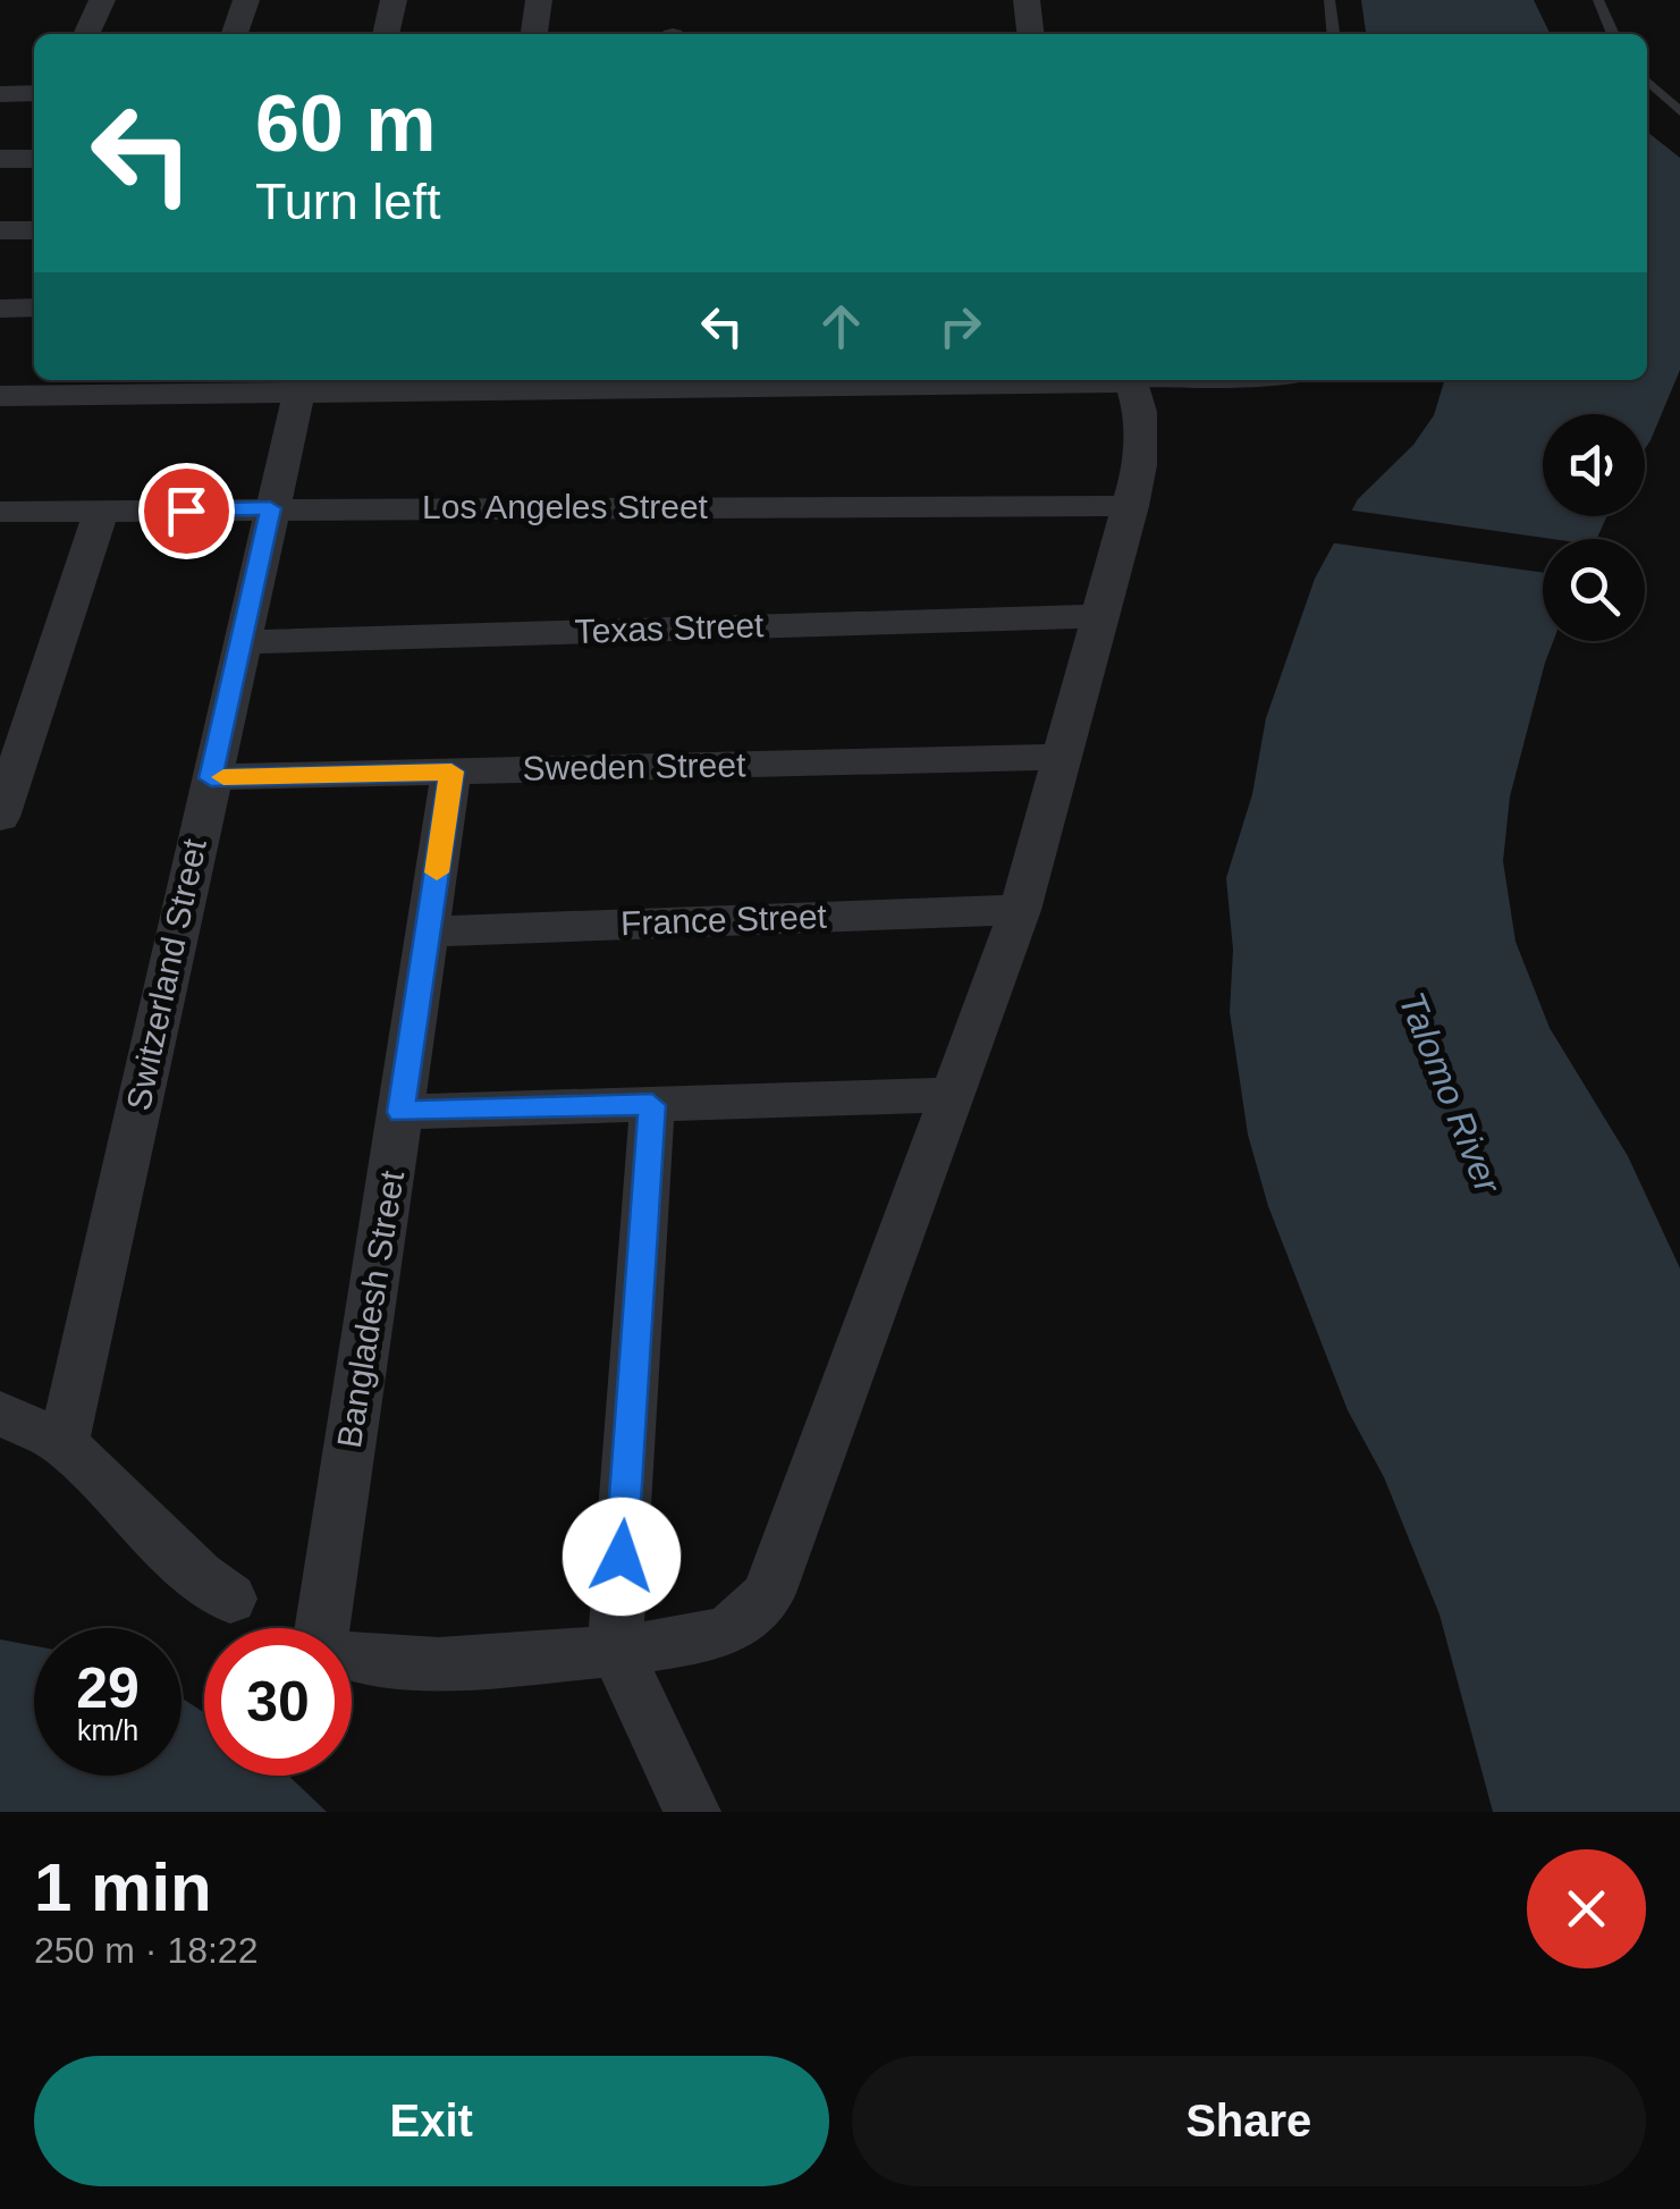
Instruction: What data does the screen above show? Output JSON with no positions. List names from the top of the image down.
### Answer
{
  "streets": {
    "street": [
      "Los Angeles Street",
      "Texas Street",
      "Sweden Street",
      "France Street",
      "Switzerland Street",
      "Bangladesh Street"
    ]
  },
  "crossings": [
    ["Los Angeles Street", "Switzerland Street"],
    ["Texas Street", "Switzerland Street"],
    ["Sweden Street", "Switzerland Street"],
    ["Sweden Street", "Bangladesh Street"],
    ["France Street", "Bangladesh Street"]
  ],
  "water": ["Talomo River"],
  "page": {
    "turn": ["60 m", "Turn left"],
    "speed": "29 km/h",
    "limit": "30",
    "heading": ["1 min", "250 m · 18:22"],
    "buttons": ["Exit", "Share"]
  }
}
